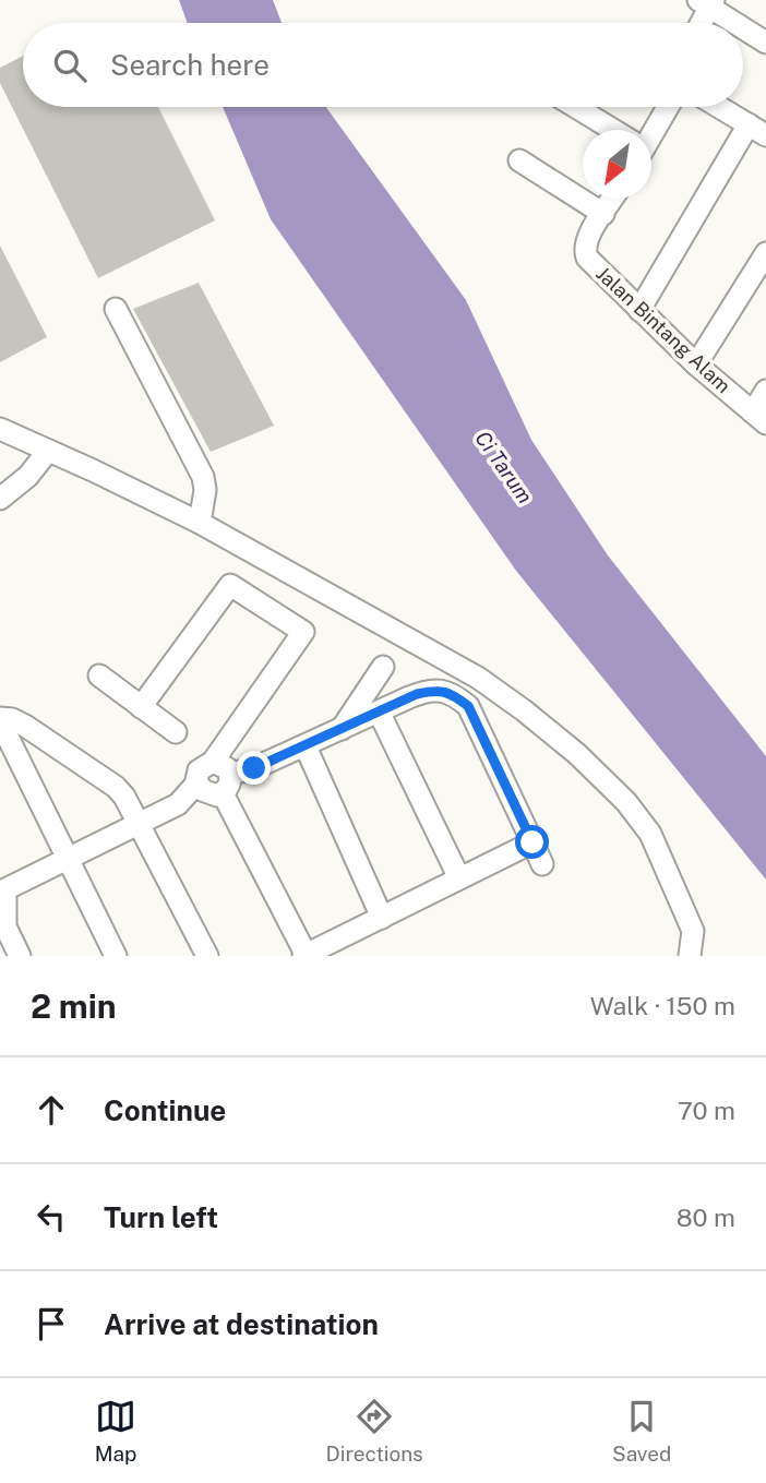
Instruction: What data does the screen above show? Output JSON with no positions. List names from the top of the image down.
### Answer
{
  "streets": {
    "street": ["Jalan Bintang Alam"]
  },
  "water": ["Ci Tarum"],
  "north": "bottom left",
  "page": {
    "search": "Search here",
    "heading": ["2 min", "Walk · 150 m"],
    "list": [
      ["Continue", "70 m"],
      ["Turn left", "80 m"],
      "Arrive at destination"
    ],
    "nav": ["Map", "Directions", "Saved"]
  }
}
